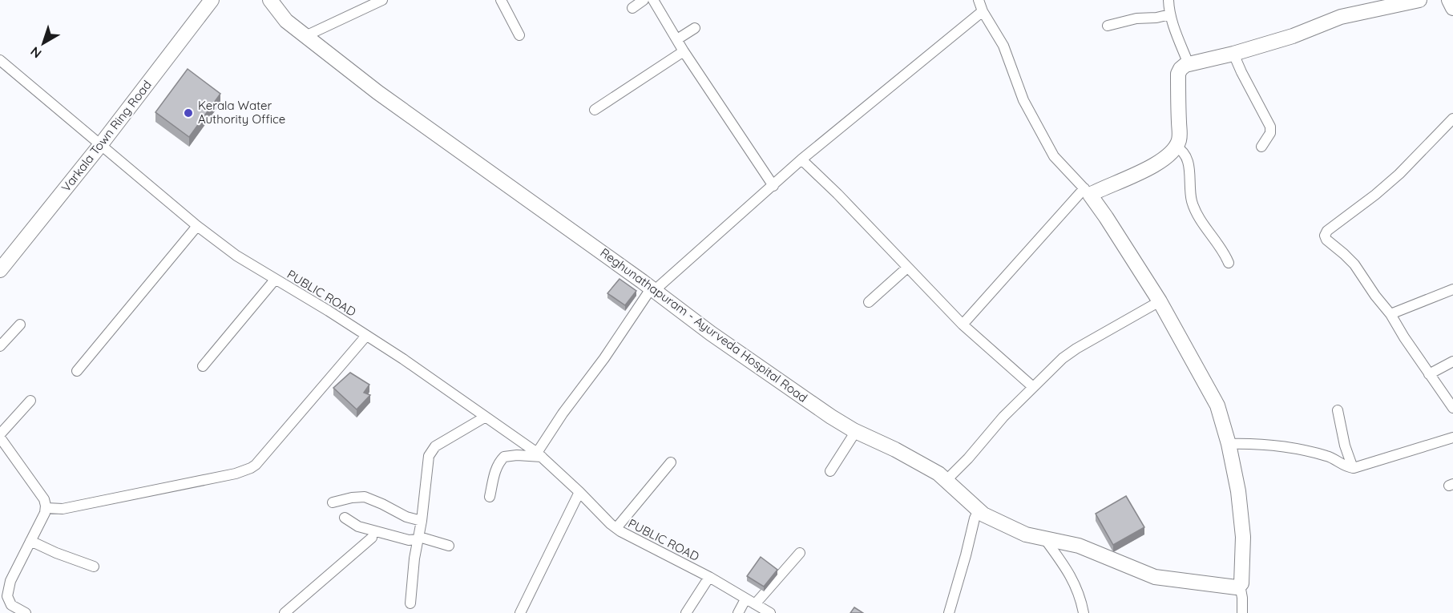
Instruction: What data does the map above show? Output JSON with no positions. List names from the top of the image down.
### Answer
{
  "streets": {
    "main road": ["Varkala Town Ring Road", "Reghunathapuram - Ayurveda Hospital Road"],
    "street": ["PUBLIC ROAD"]
  },
  "crossings": [
    ["Varkala Town Ring Road", "PUBLIC ROAD"]
  ],
  "places": ["Kerala Water Authority Office"],
  "north": "bottom left"
}
